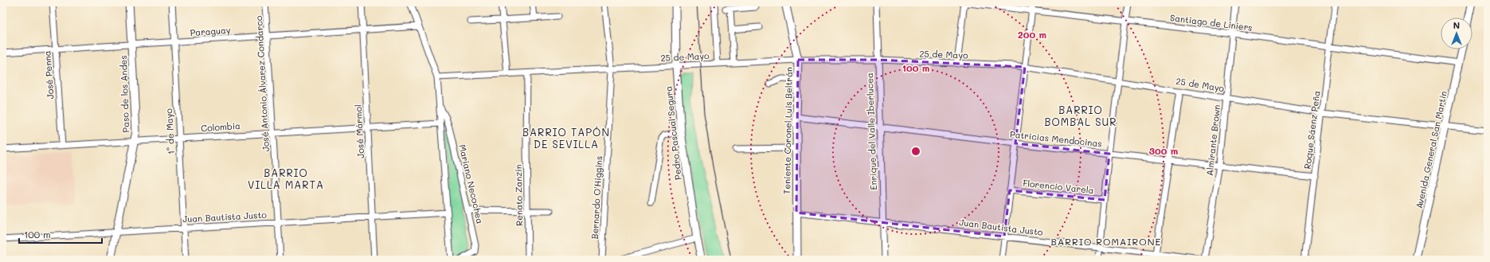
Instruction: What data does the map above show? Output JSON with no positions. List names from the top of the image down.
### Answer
{
  "streets": {
    "main road": [
      "Paso de los Andes",
      "Teniente Coronel Luis Beltrán",
      "Pedro Pascual Segura",
      "Avenida General San Martín"
    ],
    "street": [
      "Santiago de Liniers",
      "Paraguay",
      "25 de Mayo",
      "José Penna",
      "José Antonio Álvarez Condarco",
      "Colombia",
      "Roque Sáenz Peña",
      "1° de Mayo",
      "José Mármol",
      "Enrique del Valle Iberlucea",
      "Patricias Mendocinas",
      "Almirante Brown",
      "Mariano Necochea",
      "Florencio Varela",
      "Renato Zanzín",
      "Bernardo O'Higgins",
      "Juan Bautista Justo"
    ]
  },
  "crossings": [
    ["Santiago de Liniers", "Roque Sáenz Peña"],
    ["Santiago de Liniers", "Almirante Brown"],
    ["Santiago de Liniers", "Avenida General San Martín"],
    ["Paraguay", "José Penna"],
    ["Paraguay", "José Antonio Álvarez Condarco"],
    ["Paraguay", "Paso de los Andes"],
    ["Paraguay", "1° de Mayo"],
    ["Paraguay", "José Mármol"],
    ["Paraguay", "Mariano Necochea"],
    ["25 de Mayo", "Roque Sáenz Peña"],
    ["25 de Mayo", "Teniente Coronel Luis Beltrán"],
    ["25 de Mayo", "Enrique del Valle Iberlucea"],
    ["25 de Mayo", "Pedro Pascual Segura"],
    ["25 de Mayo", "Almirante Brown"],
    ["25 de Mayo", "Avenida General San Martín"],
    ["25 de Mayo", "Mariano Necochea"],
    ["25 de Mayo", "Renato Zanzín"],
    ["25 de Mayo", "Bernardo O'Higgins"],
    ["José Penna", "Colombia"],
    ["José Antonio Álvarez Condarco", "Colombia"],
    ["José Antonio Álvarez Condarco", "Juan Bautista Justo"],
    ["Paso de los Andes", "Colombia"],
    ["Paso de los Andes", "Juan Bautista Justo"],
    ["Colombia", "1° de Mayo"],
    ["Colombia", "José Mármol"],
    ["Colombia", "Mariano Necochea"],
    ["Roque Sáenz Peña", "Patricias Mendocinas"],
    ["Teniente Coronel Luis Beltrán", "Patricias Mendocinas"],
    ["Teniente Coronel Luis Beltrán", "Juan Bautista Justo"],
    ["1° de Mayo", "Juan Bautista Justo"],
    ["José Mármol", "Juan Bautista Justo"],
    ["Enrique del Valle Iberlucea", "Patricias Mendocinas"],
    ["Enrique del Valle Iberlucea", "Juan Bautista Justo"],
    ["Patricias Mendocinas", "Almirante Brown"],
    ["Almirante Brown", "Juan Bautista Justo"],
    ["Mariano Necochea", "Juan Bautista Justo"]
  ],
  "districts": [
    "BARRIO BOMBAL SUR",
    "BARRIO TAPÓN DE SEVILLA",
    "BARRIO VILLA MARTA",
    "BARRIO ROMAIRONE"
  ],
  "scale_bar": "100 m",
  "north": "top",
  "rings": ["200 m", "100 m", "300 m"]
}
